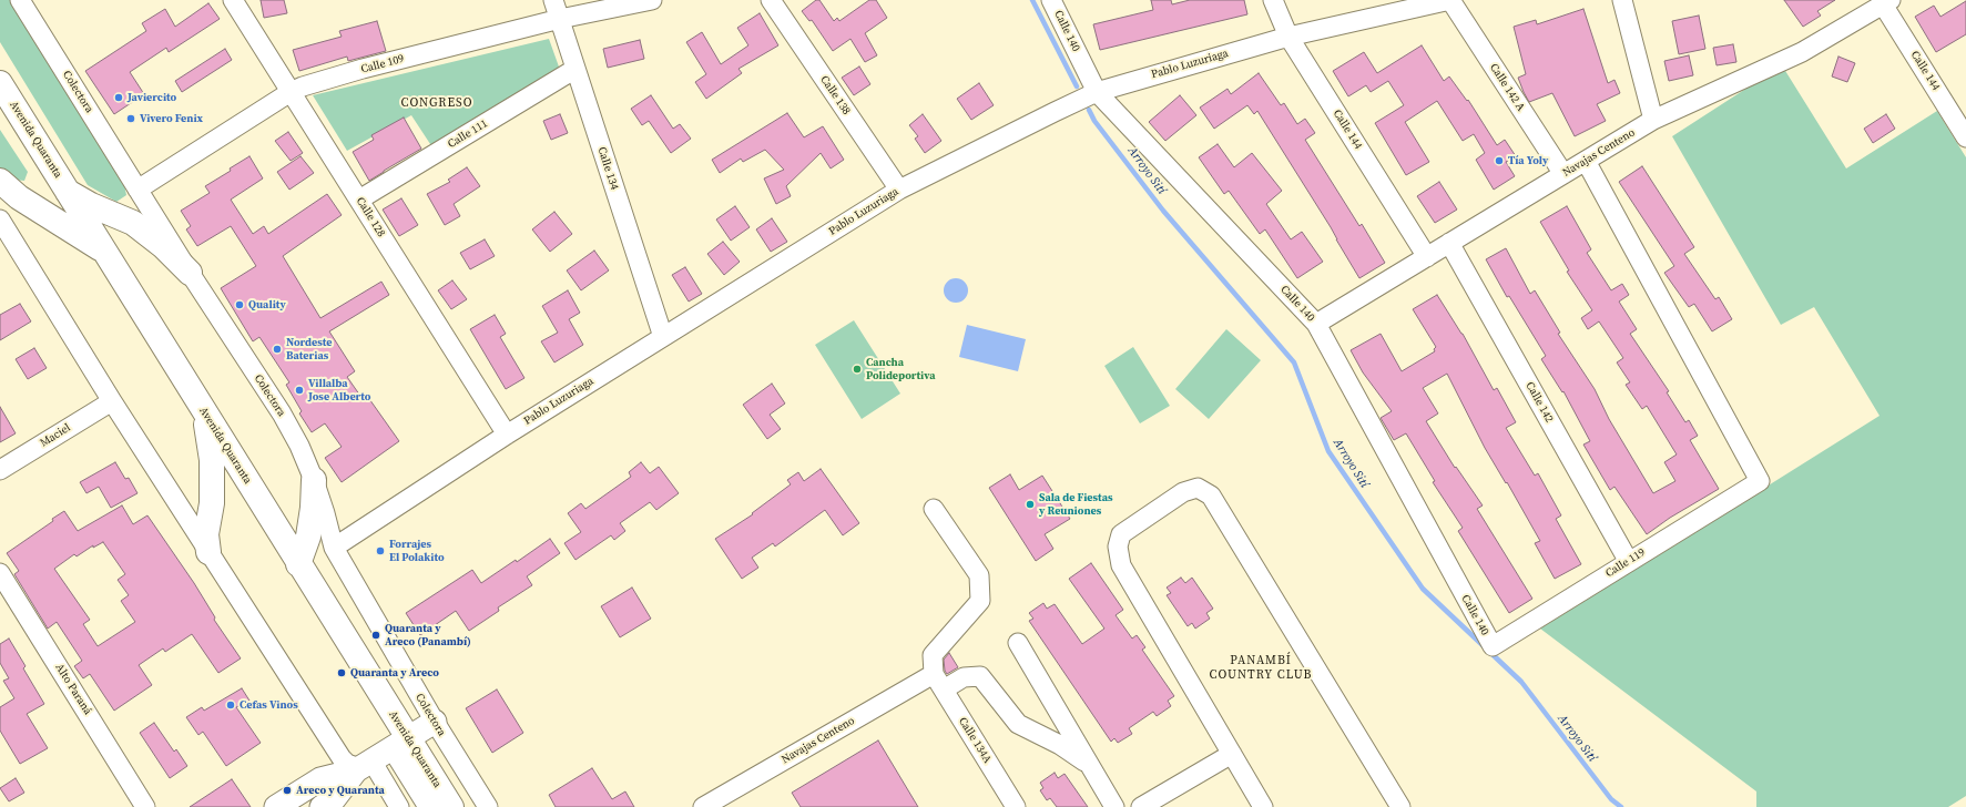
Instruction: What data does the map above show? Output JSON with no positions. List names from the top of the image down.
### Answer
{
  "streets": {
    "highway": ["Avenida Quaranta"],
    "street": [
      "Calle 140",
      "Calle 109",
      "Pablo Luzuriaga",
      "Calle 144",
      "Calle 142 A",
      "Colectora",
      "Calle 138",
      "Calle 111",
      "Navajas Centeno",
      "Calle 134",
      "Calle 128",
      "Calle 142",
      "Maciel",
      "Calle 119",
      "Alto Paraná",
      "Calle 134A"
    ]
  },
  "crossings": [
    ["Calle 140", "Pablo Luzuriaga"],
    ["Calle 140", "Navajas Centeno"],
    ["Calle 140", "Calle 119"],
    ["Calle 109", "Colectora"],
    ["Calle 109", "Calle 134"],
    ["Calle 109", "Calle 128"],
    ["Pablo Luzuriaga", "Calle 144"],
    ["Pablo Luzuriaga", "Calle 142 A"],
    ["Pablo Luzuriaga", "Colectora"],
    ["Pablo Luzuriaga", "Calle 138"],
    ["Pablo Luzuriaga", "Calle 134"],
    ["Pablo Luzuriaga", "Calle 128"],
    ["Calle 144", "Navajas Centeno"],
    ["Calle 142 A", "Navajas Centeno"],
    ["Calle 111", "Calle 134"],
    ["Calle 111", "Calle 128"],
    ["Navajas Centeno", "Calle 142"],
    ["Navajas Centeno", "Calle 119"],
    ["Navajas Centeno", "Calle 134A"],
    ["Calle 142", "Calle 119"]
  ],
  "districts": ["CONGRESO", "PANAMBÍ COUNTRY CLUB"],
  "water": ["Arroyo Sití"],
  "places": [
    "Javiercito",
    "Vivero Fenix",
    "Tía Yoly",
    "Quality",
    "Nordeste Baterias",
    "Cancha Polideportiva",
    "Villalba Jose Alberto",
    "Sala de Fiestas y Reuniones",
    "Forrajes El Polakito",
    "Quaranta y Areco (Panambí)",
    "Quaranta y Areco",
    "Cefas Vinos",
    "Areco y Quaranta"
  ]
}
